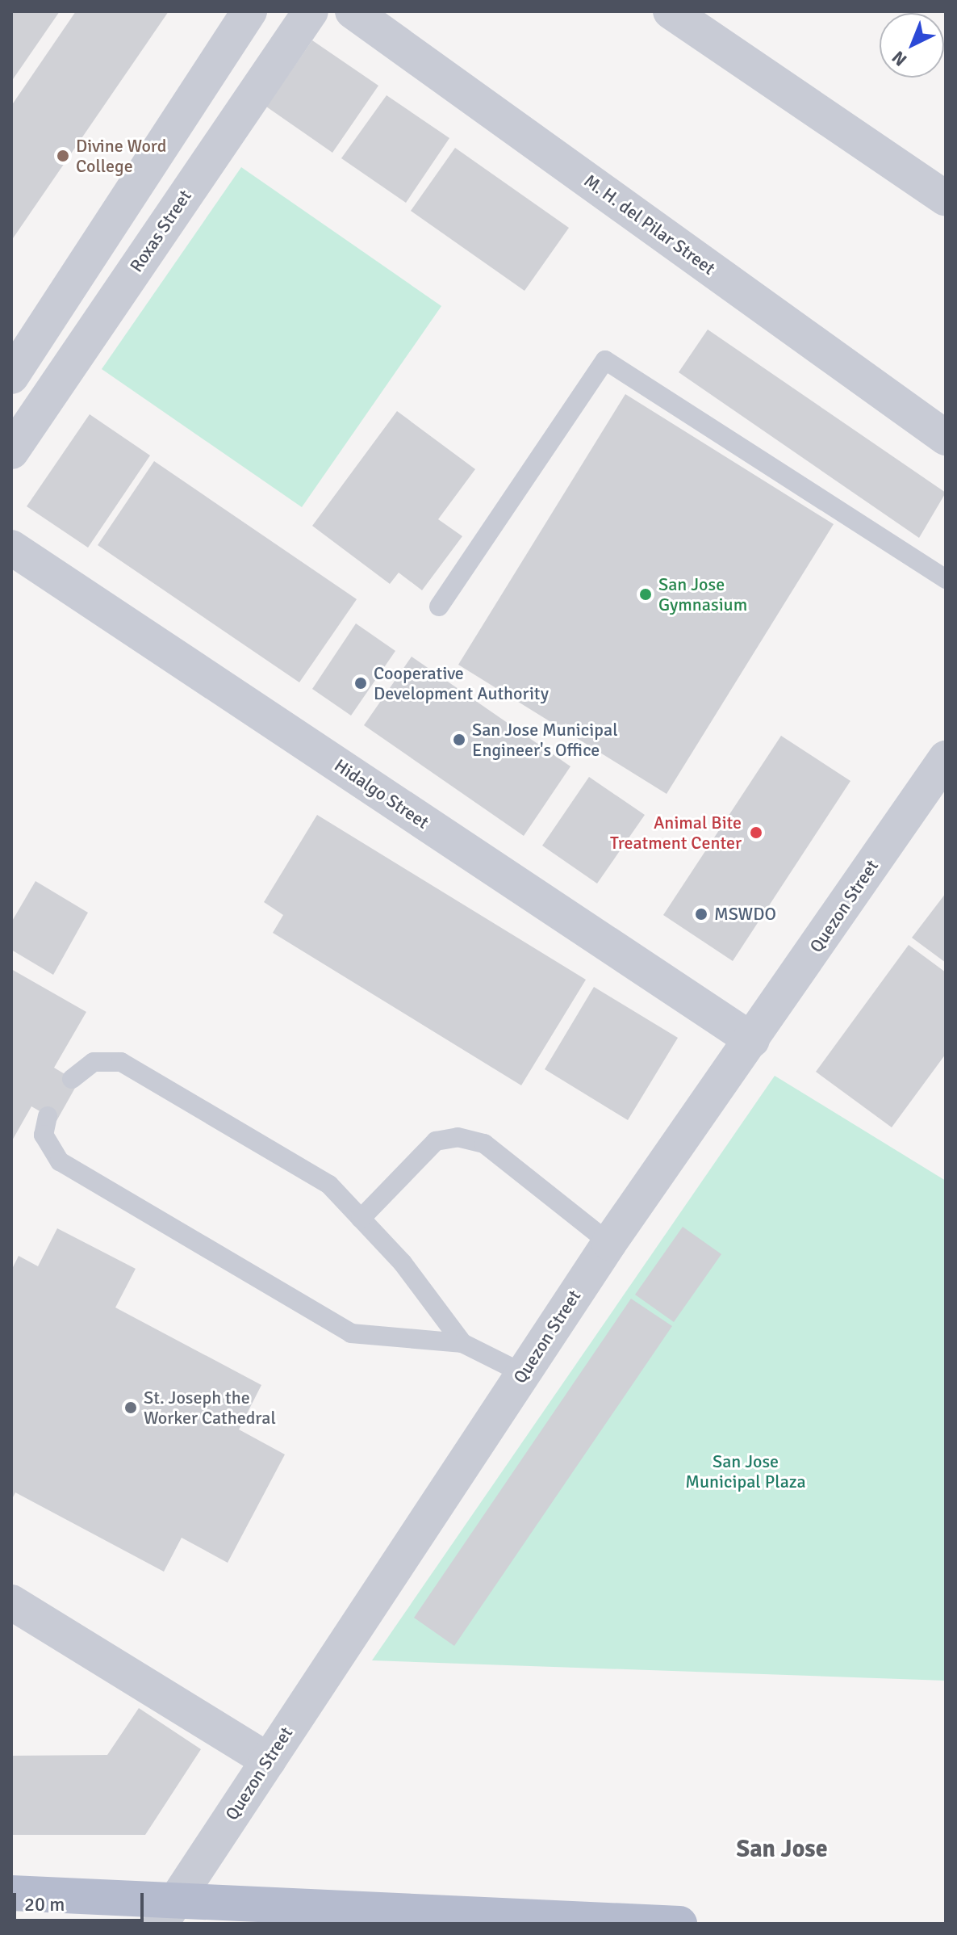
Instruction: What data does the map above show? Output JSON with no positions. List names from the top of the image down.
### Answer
{
  "streets": {
    "street": [
      "M. H. del Pilar Street",
      "Roxas Street",
      "Hidalgo Street",
      "Quezon Street"
    ]
  },
  "crossings": [
    ["Hidalgo Street", "Quezon Street"]
  ],
  "districts": ["San Jose"],
  "parks": ["San Jose Municipal Plaza"],
  "places": [
    "Divine Word College",
    "San Jose Gymnasium",
    "Cooperative Development Authority",
    "San Jose Municipal Engineer's Office",
    "Animal Bite Treatment Center",
    "MSWDO",
    "St. Joseph the Worker Cathedral"
  ],
  "scale_bar": "20 m",
  "north": "bottom left"
}
